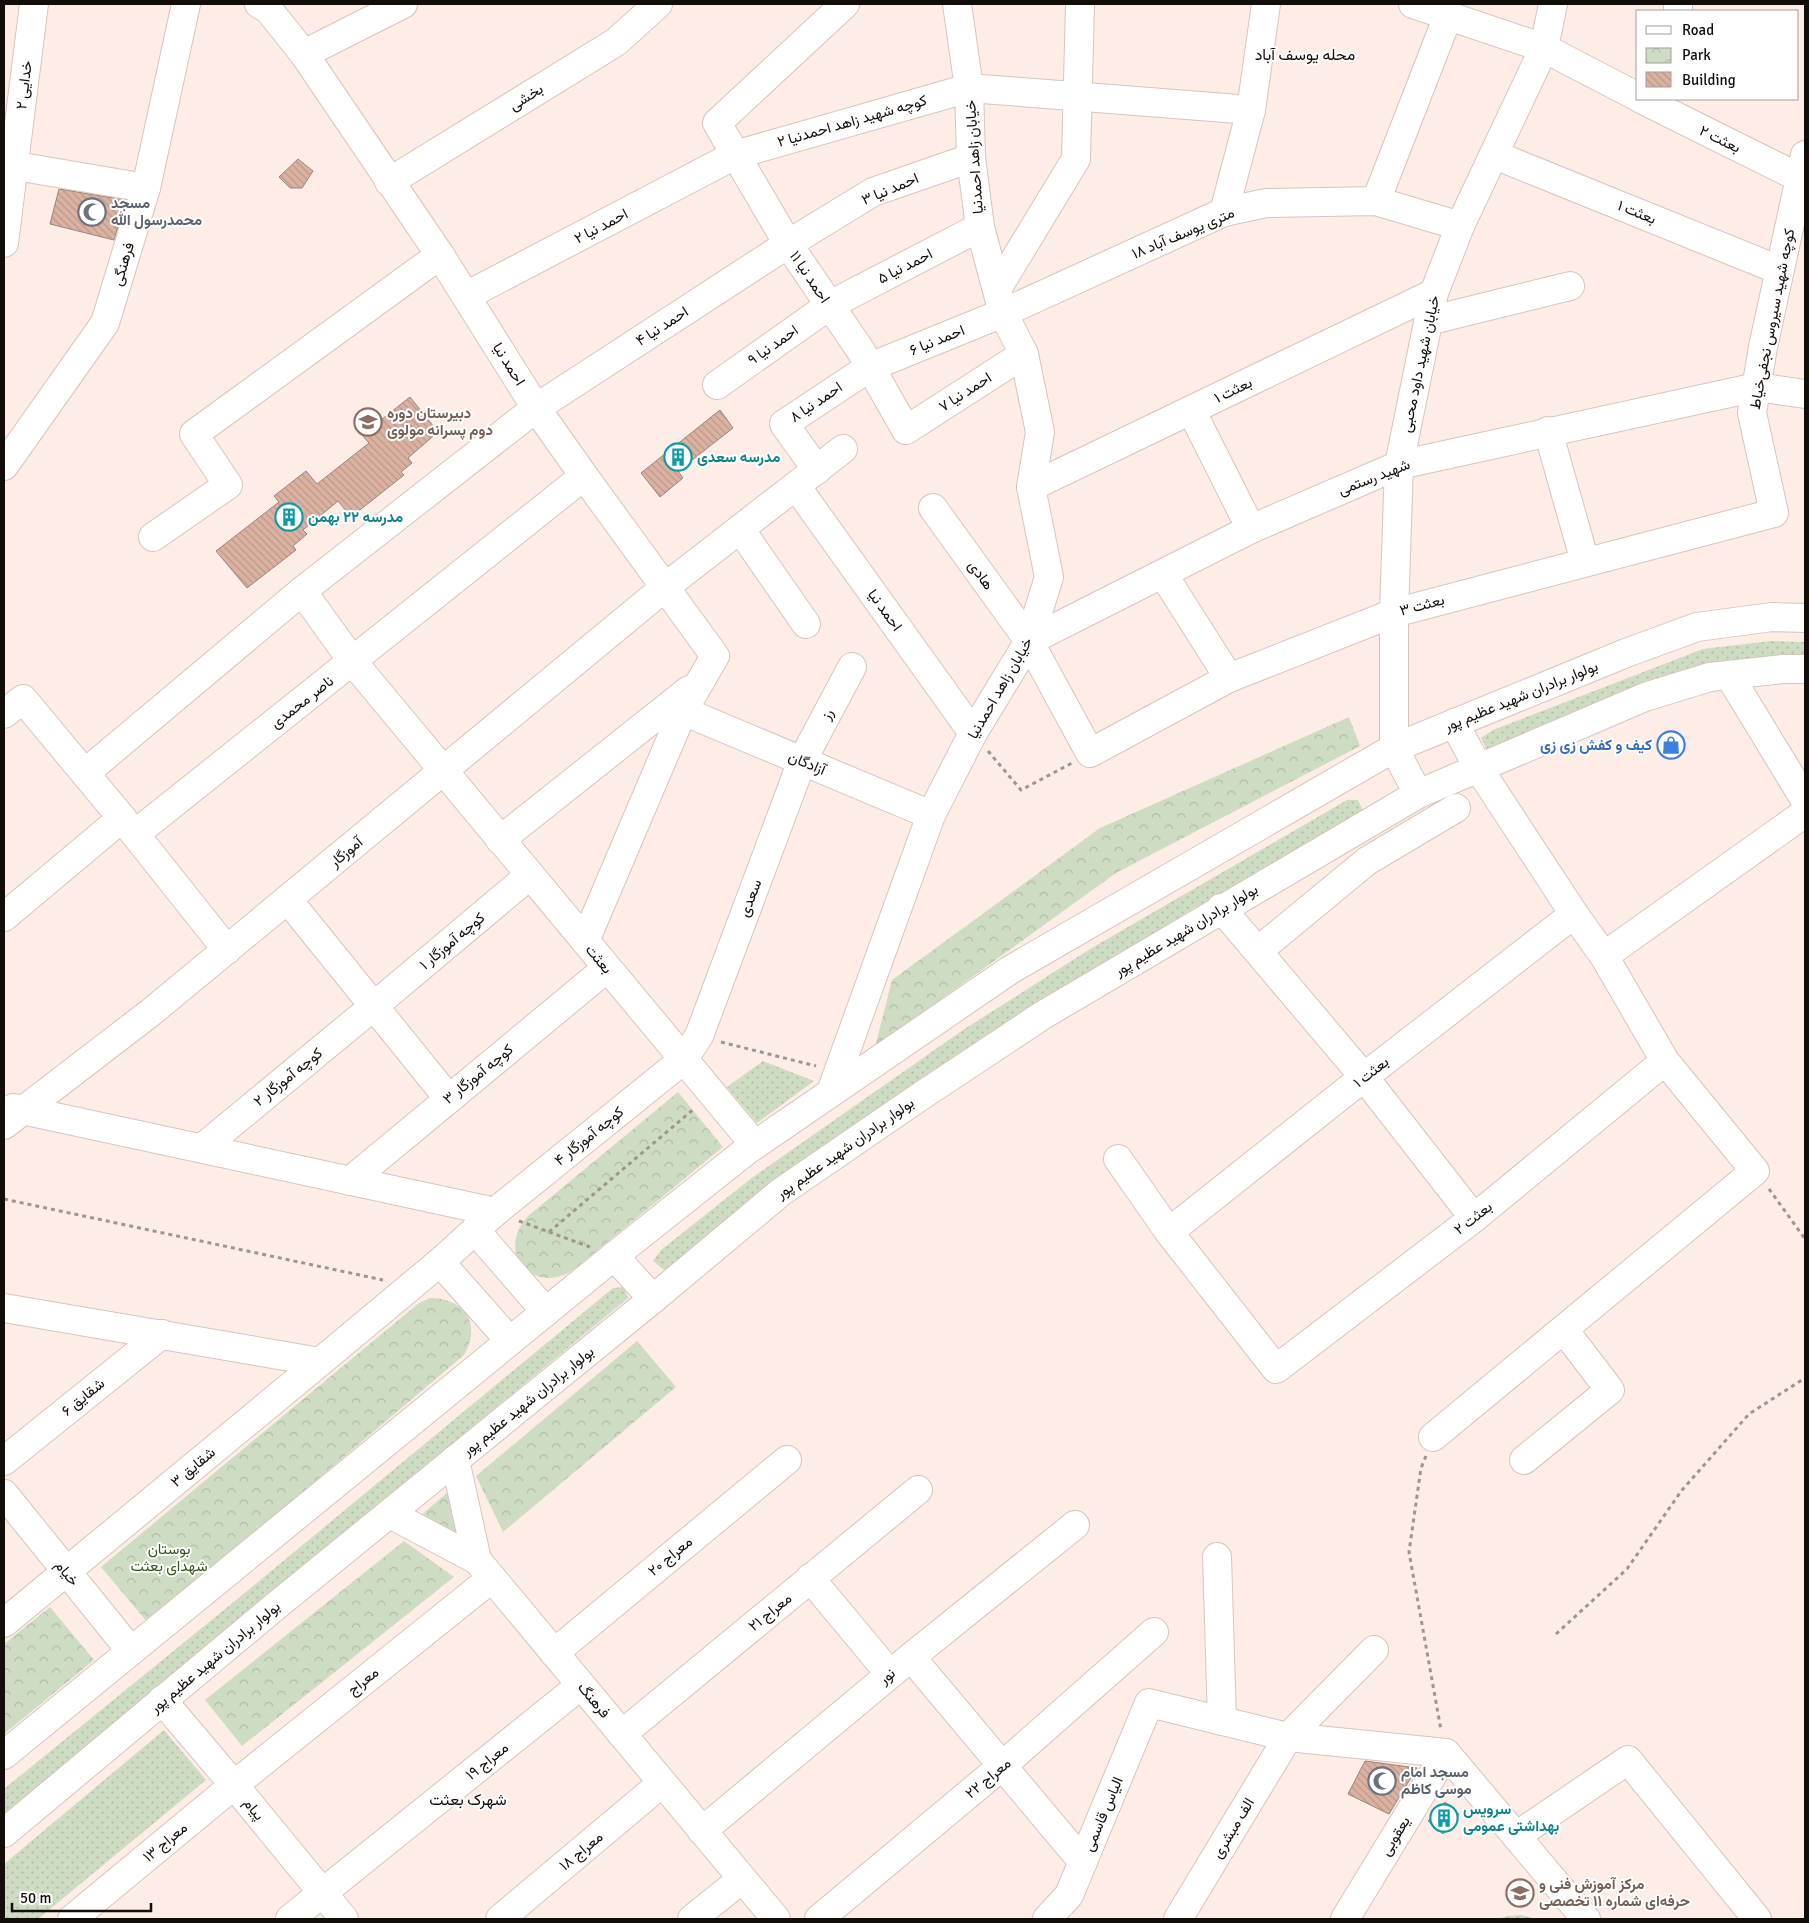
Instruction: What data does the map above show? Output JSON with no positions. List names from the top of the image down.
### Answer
{
  "streets": {
    "street": [
      "خدایی ۲",
      "بخشی",
      "کوچه شهید زاهد احمدنیا ۲",
      "بعثت ۲",
      "خیابان زاهد احمدنیا",
      "احمد نیا ۳",
      "بعثت ۱",
      "احمد نیا ۲",
      "۱۸ متری یوسف آباد",
      "فرهنگی",
      "احمد نیا ۵",
      "احمد نیا ۱۱",
      "کوچه شهید سیروس نجفی‌خیاط",
      "احمد نیا ۴",
      "احمد نیا ۶",
      "احمد نیا ۹",
      "احمد نیا",
      "خیابان شهید داود محبی",
      "احمد نیا ۷",
      "احمد نیا ۸",
      "شهید رستمی",
      "هادی",
      "بعثت ۳",
      "بولوار برادران شهید عظیم‌ پور",
      "ناصر محمدی",
      "رز",
      "آزادگان",
      "آموزگار",
      "سعدی",
      "کوچه آموزگار ۱",
      "بعثت",
      "کوچه آموزگار ۳",
      "کوچه آموزگار ۲",
      "کوچه آموزگار ۴",
      "شقایق ۶",
      "شقایق ۳",
      "معراج ۲۰",
      "خیام",
      "معراج ۲۱",
      "نور",
      "معراج",
      "فرهنگ",
      "معراج ۱۹",
      "معراج ۲۲",
      "پیام",
      "الیاس قاسمی",
      "الف مبشری",
      "یعقوبی",
      "معراج ۱۳",
      "معراج ۱۸"
    ]
  },
  "crossings": [
    ["بخشی", "احمد نیا"],
    ["کوچه شهید زاهد احمدنیا ۲", "خیابان زاهد احمدنیا"],
    ["کوچه شهید زاهد احمدنیا ۲", "احمد نیا ۲"],
    ["کوچه شهید زاهد احمدنیا ۲", "احمد نیا ۱۱"],
    ["بعثت ۲", "بعثت ۱"],
    ["بعثت ۲", "کوچه شهید سیروس نجفی‌خیاط"],
    ["بعثت ۲", "خیابان شهید داود محبی"],
    ["خیابان زاهد احمدنیا", "احمد نیا ۳"],
    ["خیابان زاهد احمدنیا", "بعثت ۱"],
    ["خیابان زاهد احمدنیا", "۱۸ متری یوسف آباد"],
    ["خیابان زاهد احمدنیا", "احمد نیا ۵"],
    ["خیابان زاهد احمدنیا", "احمد نیا ۶"],
    ["خیابان زاهد احمدنیا", "احمد نیا"],
    ["خیابان زاهد احمدنیا", "احمد نیا ۷"],
    ["خیابان زاهد احمدنیا", "شهید رستمی"],
    ["خیابان زاهد احمدنیا", "هادی"],
    ["خیابان زاهد احمدنیا", "بولوار برادران شهید عظیم‌ پور"],
    ["خیابان زاهد احمدنیا", "آزادگان"],
    ["احمد نیا ۳", "احمد نیا ۱۱"],
    ["احمد نیا ۳", "احمد نیا ۴"],
    ["بعثت ۱", "کوچه شهید سیروس نجفی‌خیاط"],
    ["بعثت ۱", "خیابان شهید داود محبی"],
    ["احمد نیا ۲", "احمد نیا ۱۱"],
    ["احمد نیا ۲", "احمد نیا"],
    ["۱۸ متری یوسف آباد", "احمد نیا ۶"],
    ["۱۸ متری یوسف آباد", "خیابان شهید داود محبی"],
    ["احمد نیا ۵", "احمد نیا ۱۱"],
    ["احمد نیا ۵", "احمد نیا ۹"],
    ["احمد نیا ۱۱", "احمد نیا ۴"],
    ["احمد نیا ۱۱", "احمد نیا ۶"],
    ["احمد نیا ۱۱", "احمد نیا ۹"],
    ["احمد نیا ۱۱", "احمد نیا ۷"],
    ["احمد نیا ۱۱", "احمد نیا ۸"],
    ["کوچه شهید سیروس نجفی‌خیاط", "شهید رستمی"],
    ["کوچه شهید سیروس نجفی‌خیاط", "بعثت ۳"],
    ["احمد نیا ۴", "احمد نیا"],
    ["احمد نیا ۴", "بعثت"],
    ["احمد نیا ۶", "احمد نیا ۸"],
    ["احمد نیا", "احمد نیا ۸"],
    ["احمد نیا", "ناصر محمدی"],
    ["احمد نیا", "آموزگار"],
    ["خیابان شهید داود محبی", "شهید رستمی"],
    ["خیابان شهید داود محبی", "بعثت ۳"],
    ["خیابان شهید داود محبی", "بولوار برادران شهید عظیم‌ پور"],
    ["شهید رستمی", "هادی"],
    ["هادی", "بعثت ۳"],
    ["بولوار برادران شهید عظیم‌ پور", "بعثت"],
    ["بولوار برادران شهید عظیم‌ پور", "خیام"],
    ["بولوار برادران شهید عظیم‌ پور", "فرهنگ"],
    ["بولوار برادران شهید عظیم‌ پور", "پیام"],
    ["ناصر محمدی", "بعثت"],
    ["رز", "آزادگان"],
    ["رز", "سعدی"],
    ["آزادگان", "سعدی"],
    ["آموزگار", "بعثت"],
    ["آموزگار", "کوچه آموزگار ۳"],
    ["آموزگار", "کوچه آموزگار ۲"],
    ["آموزگار", "کوچه آموزگار ۴"],
    ["سعدی", "بعثت"],
    ["سعدی", "کوچه آموزگار ۴"],
    ["کوچه آموزگار ۱", "بعثت"],
    ["کوچه آموزگار ۱", "کوچه آموزگار ۲"],
    ["بعثت", "کوچه آموزگار ۳"],
    ["بعثت", "کوچه آموزگار ۴"],
    ["کوچه آموزگار ۴", "شقایق ۳"],
    ["شقایق ۳", "خیام"],
    ["معراج ۲۰", "فرهنگ"],
    ["معراج ۲۱", "فرهنگ"],
    ["نور", "فرهنگ"],
    ["معراج", "فرهنگ"],
    ["معراج", "پیام"],
    ["معراج", "معراج ۱۳"],
    ["فرهنگ", "معراج ۱۹"],
    ["فرهنگ", "معراج ۱۸"],
    ["معراج ۱۹", "پیام"],
    ["پیام", "معراج ۱۳"]
  ],
  "districts": ["محله یوسف آباد", "شهرک بعثت"],
  "parks": ["بوستان شهدای بعثت"],
  "places": {
    "mosque": ["مسجد محمدرسول الله", "مسجد امام موسی کاظم"],
    "school or university": ["دبیرستان دوره دوم پسرانه مولوی", "مرکز آموزش فنی و حرفه‌ای شماره ۱۱ تخصصی"],
    "building": ["مدرسه سعدی", "مدرسه ۲۲ بهمن", "سرویس بهداشتی عمومی"],
    "shop": ["کیف و کفش زی زی"]
  },
  "legend": ["Road", "Park", "Building"],
  "scale_bar": "50 m"
}
